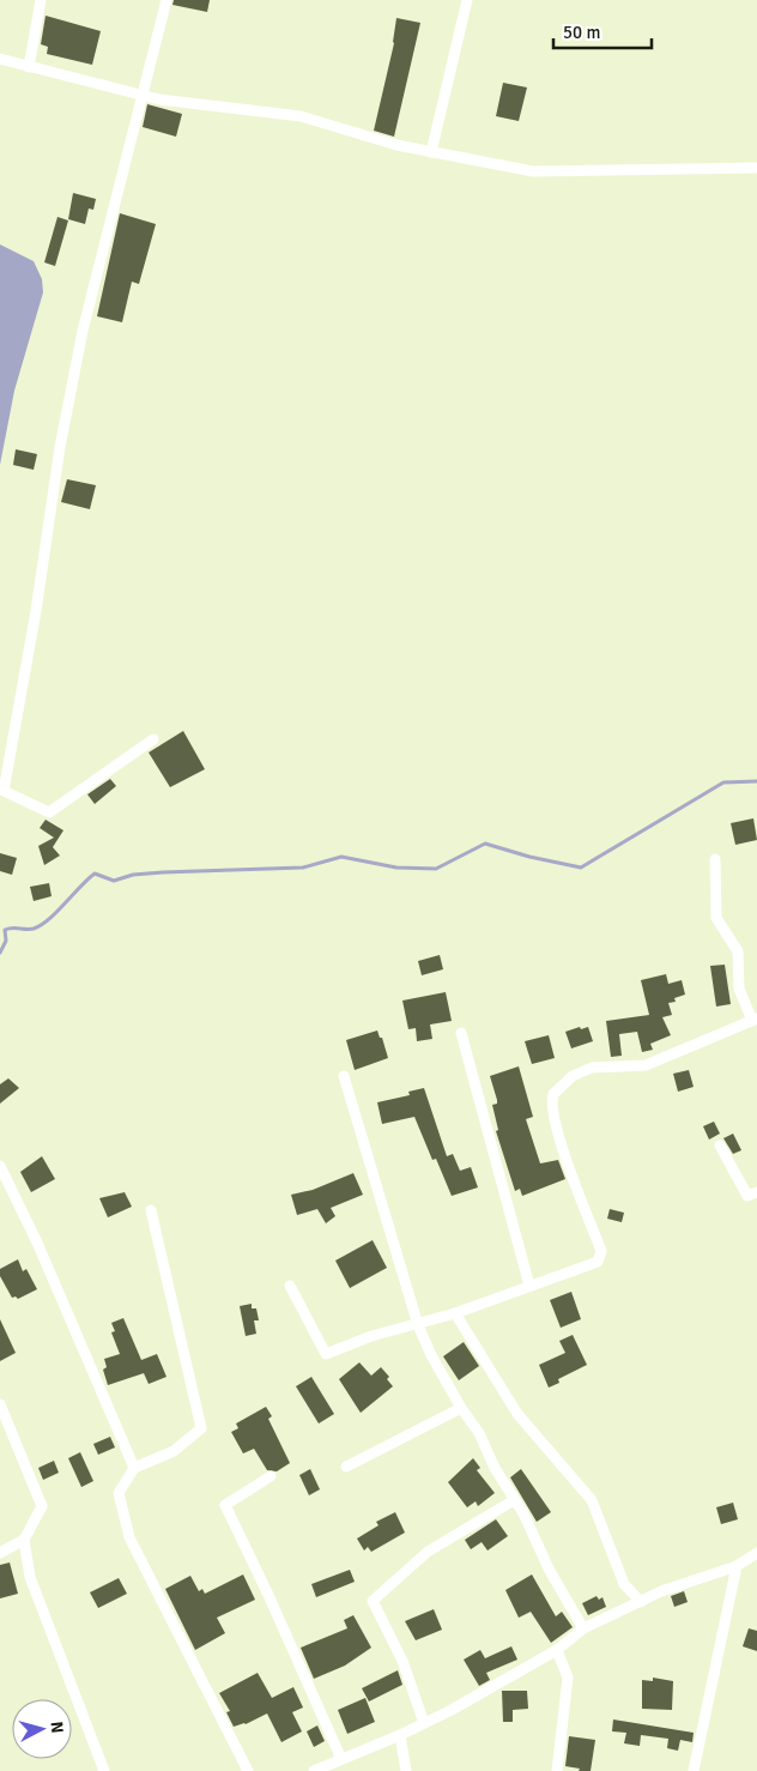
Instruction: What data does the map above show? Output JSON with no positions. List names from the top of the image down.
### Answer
{
  "scale_bar": "50 m",
  "north": "right"
}
